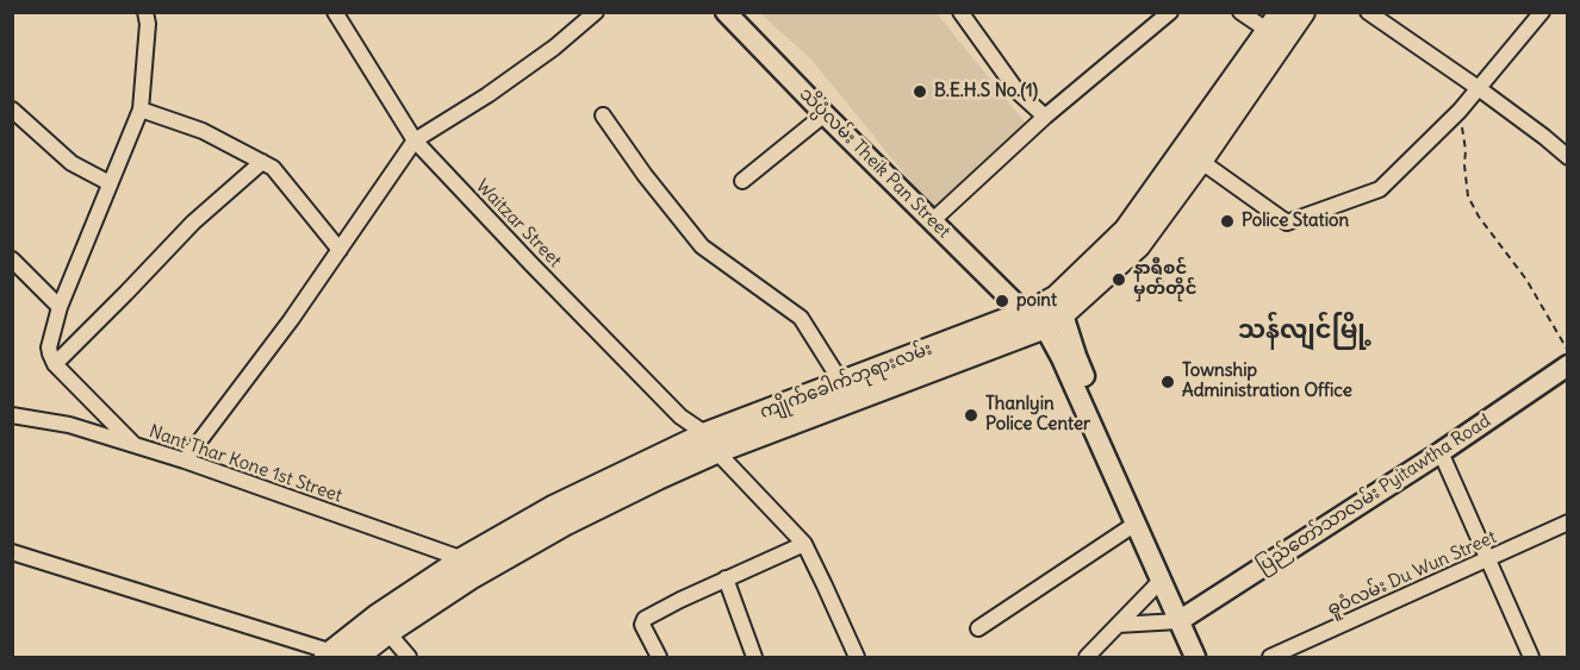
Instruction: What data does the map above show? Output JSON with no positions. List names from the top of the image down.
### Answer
{
  "streets": {
    "main road": ["ကျိုက်ခေါက်ဘုရားလမ်း"],
    "street": [
      "သိပ္ပံလမ်း Theik Pan Street",
      "Waitzar Street",
      "Nant Thar Kone 1st Street",
      "ပြည်တော်သာလမ်း Pyitawtha Road",
      "ဓူဝံလမ်း Du Wun Street"
    ]
  },
  "crossings": [
    ["သိပ္ပံလမ်း Theik Pan Street", "ကျိုက်ခေါက်ဘုရားလမ်း"],
    ["Waitzar Street", "ကျိုက်ခေါက်ဘုရားလမ်း"],
    ["ကျိုက်ခေါက်ဘုရားလမ်း", "Nant Thar Kone 1st Street"]
  ],
  "districts": ["သန်လျင်မြို့"],
  "places": [
    "B.E.H.S No.(1)",
    "Police Station",
    "နာရီစင် မှတ်တိုင်",
    "point",
    "Township Administration Office",
    "Thanlyin Police Center"
  ]
}
